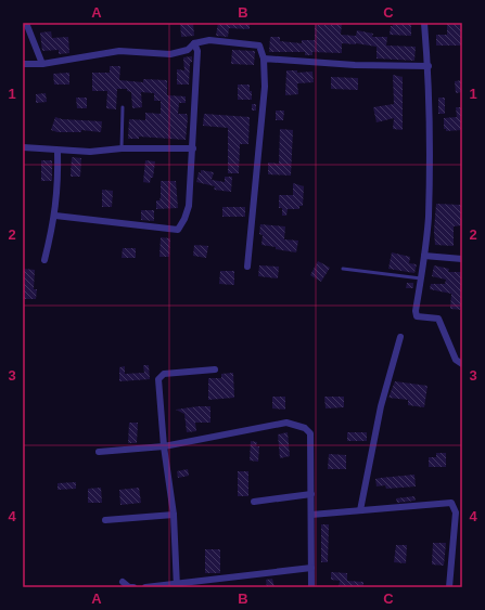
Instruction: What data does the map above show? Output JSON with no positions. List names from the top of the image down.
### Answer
{
  "grid": {
    "columns": ["A", "B", "C"],
    "rows": [
      "1",
      "2",
      "3",
      "4"
    ]
  }
}
